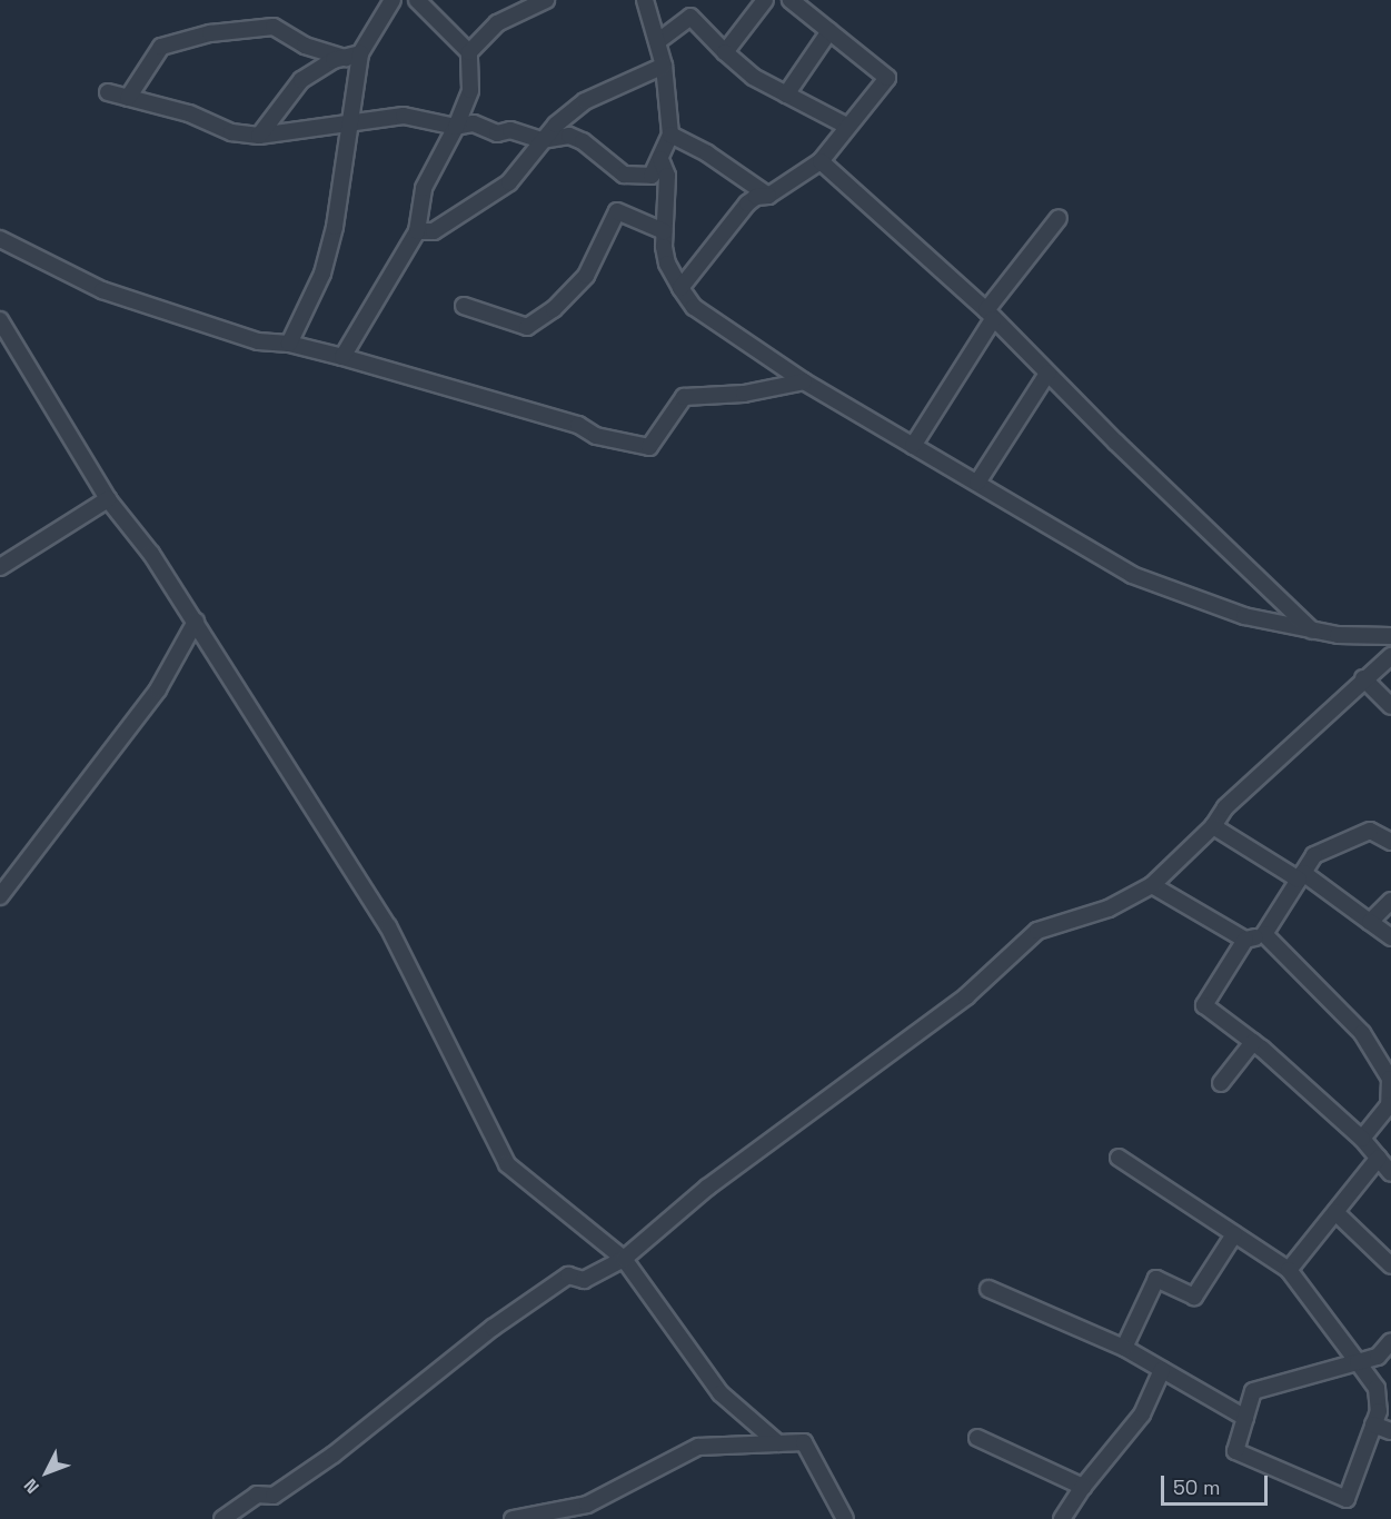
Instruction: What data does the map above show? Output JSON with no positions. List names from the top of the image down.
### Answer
{
  "scale_bar": "50 m",
  "north": "bottom left"
}
